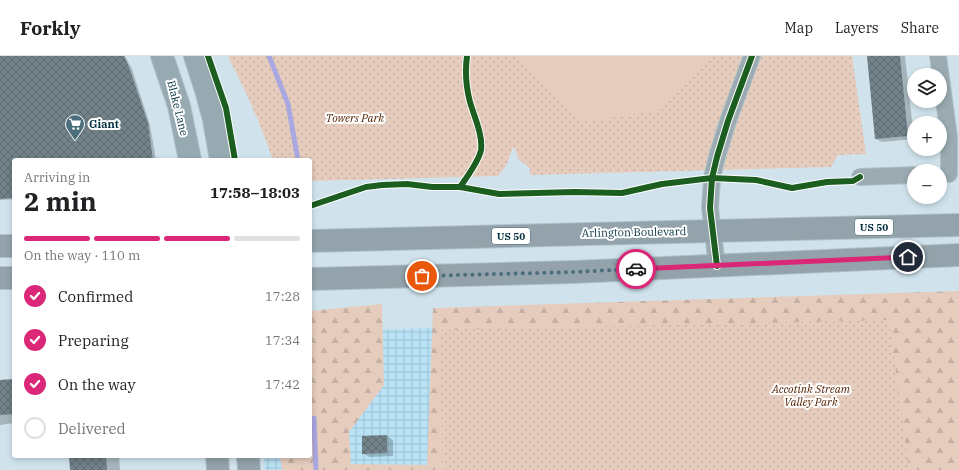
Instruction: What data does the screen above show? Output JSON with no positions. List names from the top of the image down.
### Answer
{
  "streets": {
    "main road": ["Blake Lane", "US 50", "Arlington Boulevard"]
  },
  "parks": ["Towers Park", "Accotink Stream Valley Park"],
  "places": {
    "supermarket": ["Giant"]
  },
  "page": {
    "header": "Forkly",
    "nav": ["Map", "Layers", "Share"],
    "map_buttons": ["+", "−"],
    "heading": ["2 min", "Arriving in", "17:58–18:03"],
    "bar": "On the way · 110 m",
    "list": [
      ["Confirmed", "17:28"],
      ["Preparing", "17:34"],
      ["On the way", "17:42"],
      "Delivered"
    ]
  }
}
